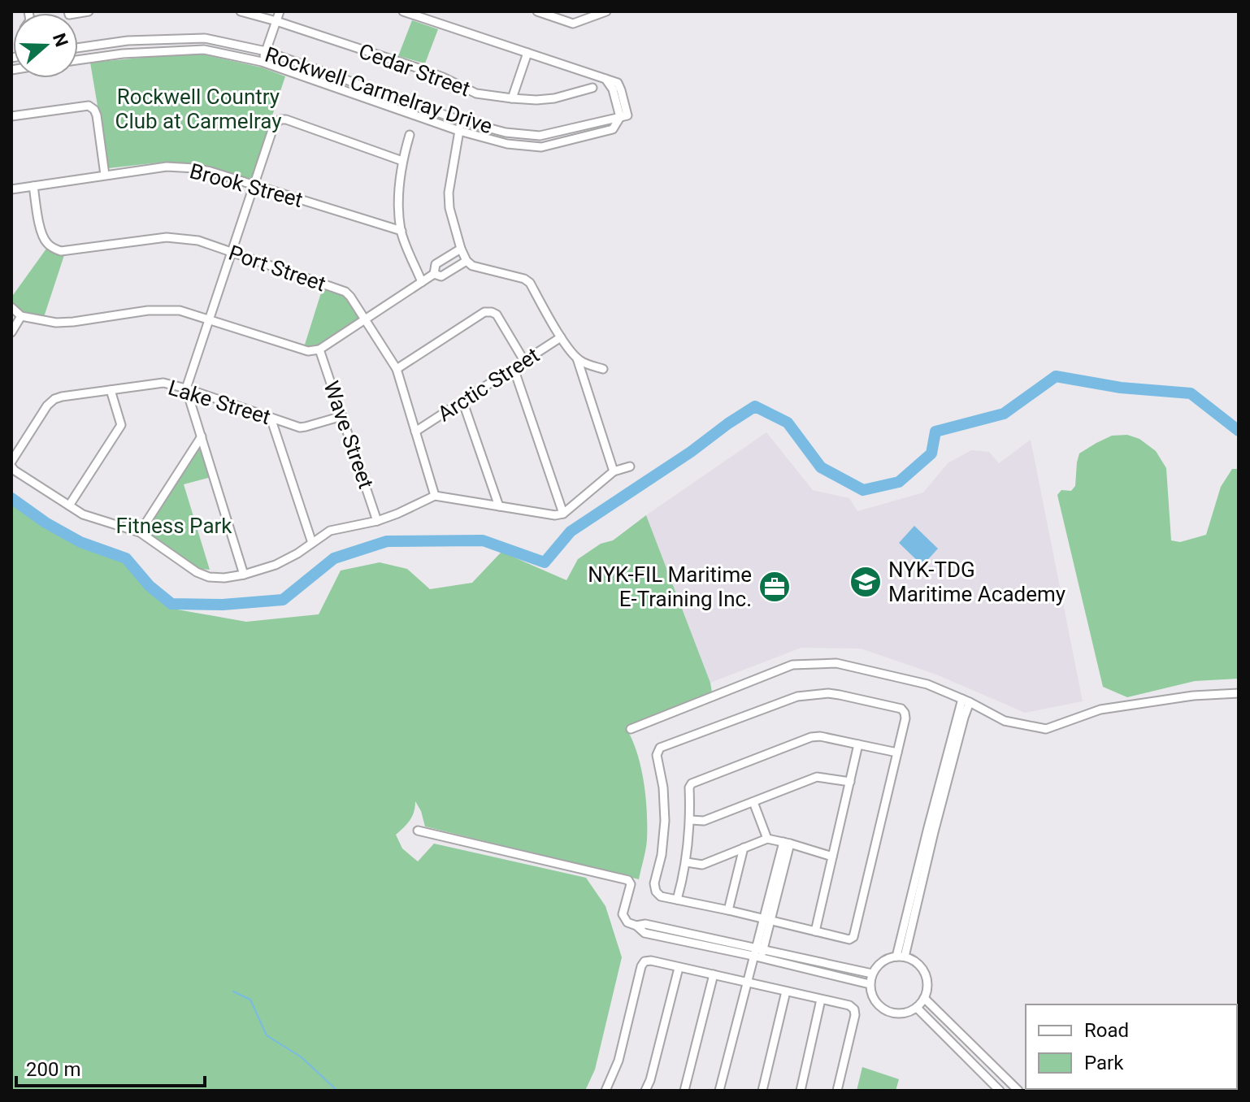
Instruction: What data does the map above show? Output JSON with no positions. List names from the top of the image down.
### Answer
{
  "streets": {
    "street": [
      "Cedar Street",
      "Rockwell Carmelray Drive",
      "Brook Street",
      "Port Street",
      "Arctic Street",
      "Lake Street",
      "Wave Street"
    ]
  },
  "crossings": [
    ["Brook Street", "Port Street"],
    ["Port Street", "Arctic Street"],
    ["Lake Street", "Wave Street"]
  ],
  "parks": ["Rockwell Country Club at Carmelray", "Fitness Park"],
  "places": {
    "school or university": ["NYK-TDG Maritime Academy"],
    "office": ["NYK-FIL Maritime E-Training Inc."]
  },
  "legend": ["Road", "Park"],
  "scale_bar": "200 m",
  "north": "right"
}
